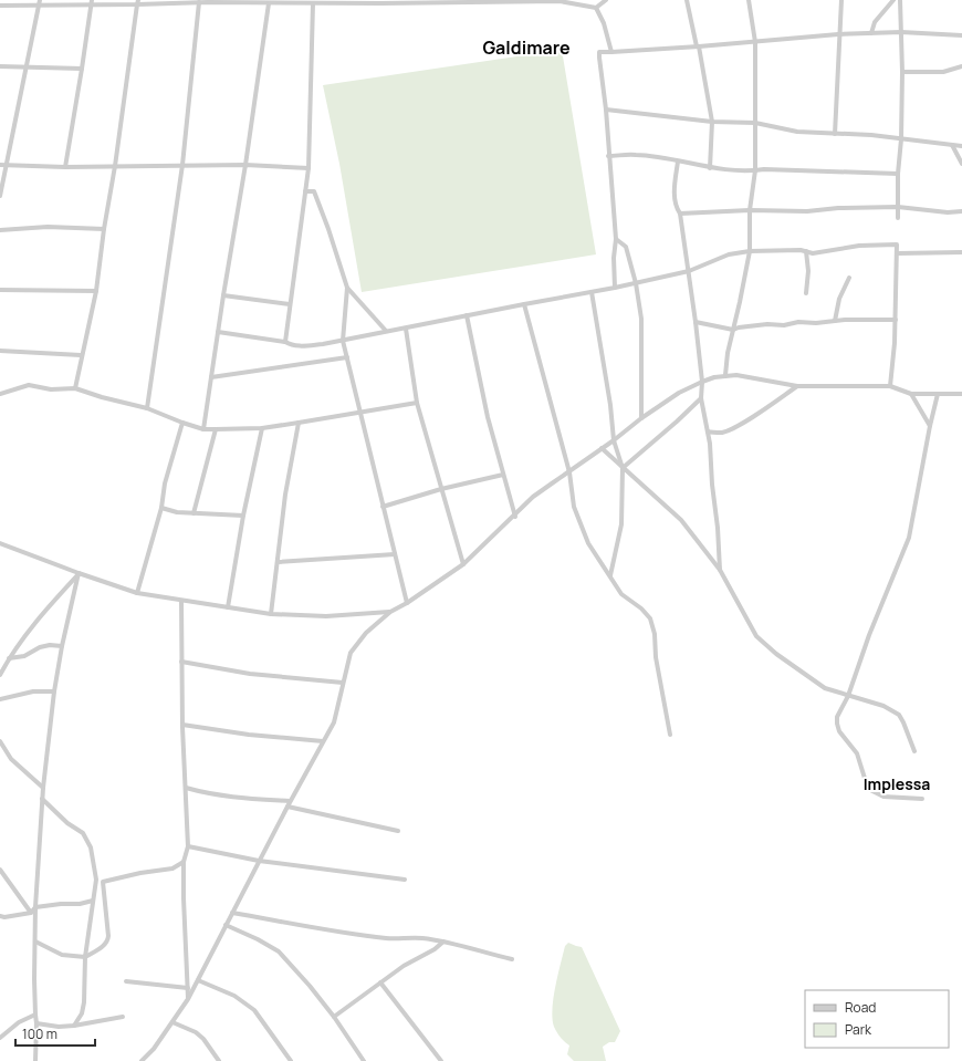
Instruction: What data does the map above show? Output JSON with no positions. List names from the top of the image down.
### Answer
{
  "districts": ["Galdimare", "Implessa"],
  "legend": ["Road", "Park"],
  "scale_bar": "100 m"
}
